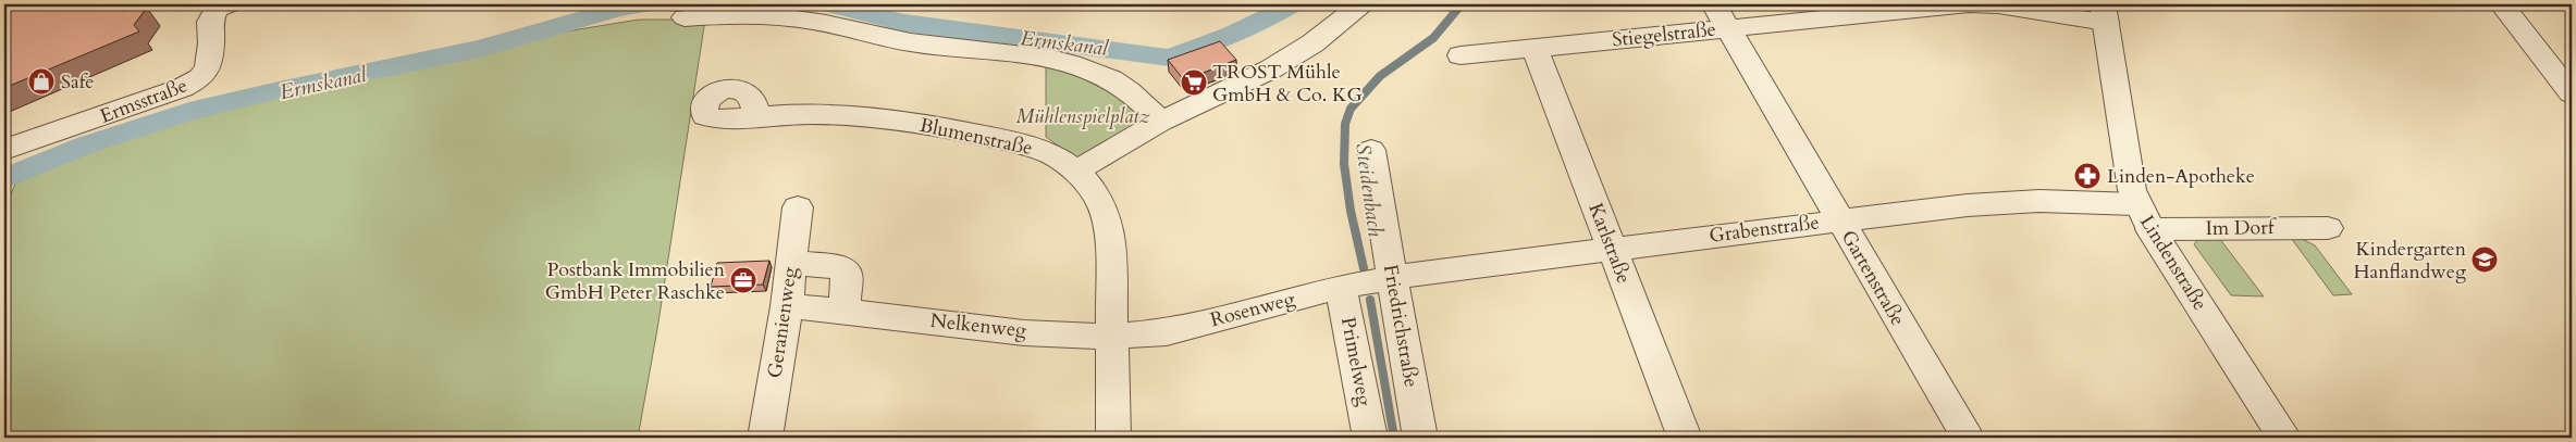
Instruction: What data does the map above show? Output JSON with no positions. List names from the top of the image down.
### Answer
{
  "streets": {
    "street": [
      "Stiegelstraße",
      "Ermsstraße",
      "Blumenstraße",
      "Im Dorf",
      "Grabenstraße",
      "Karlstraße",
      "Lindenstraße",
      "Gartenstraße",
      "Rosenweg",
      "Geranienweg",
      "Nelkenweg",
      "Friedrichstraße",
      "Primelweg"
    ]
  },
  "crossings": [
    ["Stiegelstraße", "Karlstraße"],
    ["Stiegelstraße", "Gartenstraße"],
    ["Blumenstraße", "Rosenweg"],
    ["Blumenstraße", "Nelkenweg"],
    ["Im Dorf", "Grabenstraße"],
    ["Im Dorf", "Lindenstraße"],
    ["Grabenstraße", "Karlstraße"],
    ["Grabenstraße", "Lindenstraße"],
    ["Grabenstraße", "Gartenstraße"],
    ["Grabenstraße", "Rosenweg"],
    ["Grabenstraße", "Friedrichstraße"],
    ["Rosenweg", "Nelkenweg"],
    ["Rosenweg", "Friedrichstraße"],
    ["Rosenweg", "Primelweg"],
    ["Geranienweg", "Nelkenweg"]
  ],
  "water": ["Ermskanal", "Steidenbach"],
  "parks": ["Mühlenspielplatz"],
  "places": {
    "shop": ["Safe"],
    "supermarket": ["TROST Mühle GmbH & Co. KG"],
    "pharmacy": ["Linden-Apotheke"],
    "school or university": ["Kindergarten Hanflandweg"],
    "office": ["Postbank Immobilien GmbH Peter Raschke"]
  }
}
